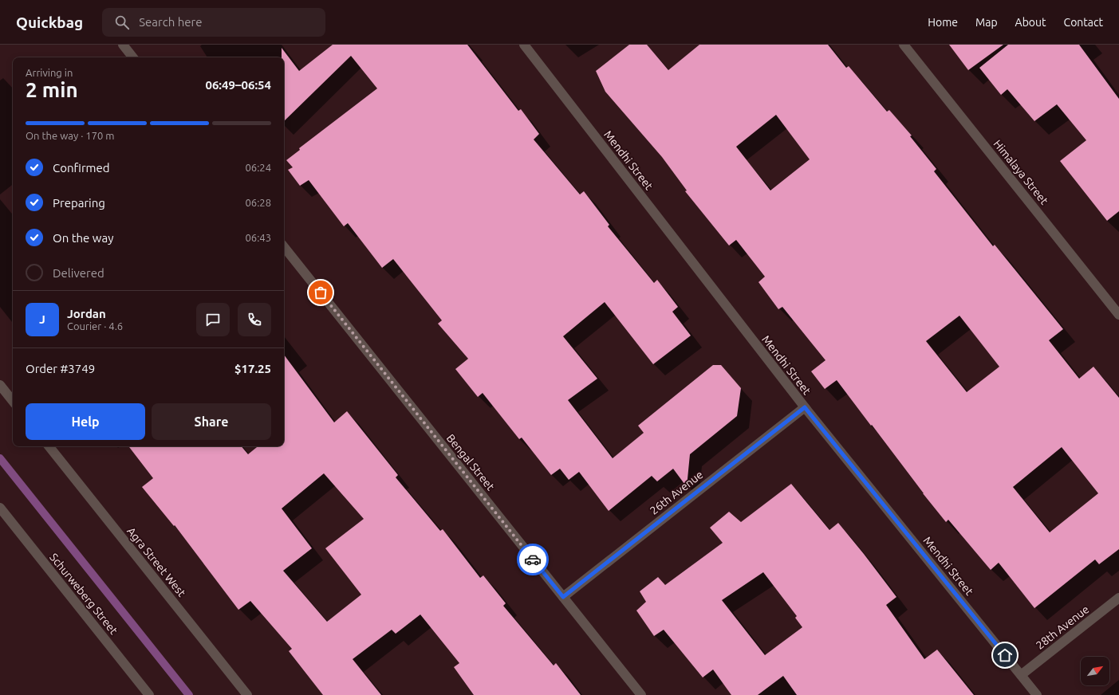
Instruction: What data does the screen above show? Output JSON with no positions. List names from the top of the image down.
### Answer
{
  "streets": {
    "street": [
      "Mendhi Street",
      "Himalaya Street",
      "Bengal Street",
      "26th Avenue",
      "Agra Street West",
      "Schurweberg Street",
      "28th Avenue"
    ]
  },
  "crossings": [
    ["Mendhi Street", "26th Avenue"],
    ["Mendhi Street", "28th Avenue"],
    ["Bengal Street", "26th Avenue"]
  ],
  "north": "top right",
  "page": {
    "header": "Quickbag",
    "search": "Search here",
    "nav": [
      "Home",
      "Map",
      "About",
      "Contact"
    ],
    "heading": ["2 min", "Arriving in", "06:49–06:54"],
    "panel": [
      "Jordan",
      "Courier · 4.6",
      "Order #3749",
      "$17.25"
    ],
    "bar": "On the way · 170 m",
    "list": [
      ["Confirmed", "06:24"],
      ["Preparing", "06:28"],
      ["On the way", "06:43"],
      "Delivered"
    ],
    "round": "J",
    "buttons": ["Help", "Share"]
  }
}
